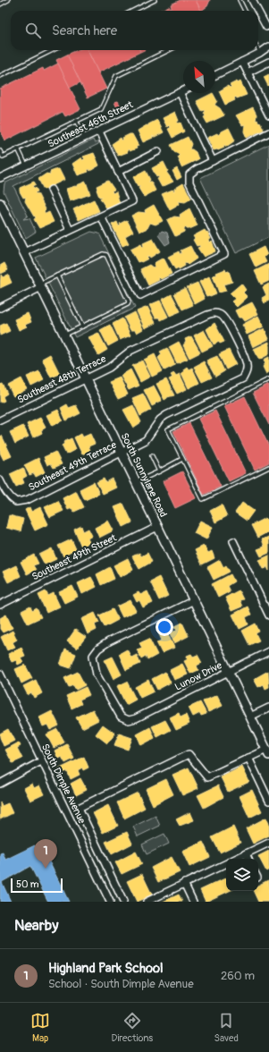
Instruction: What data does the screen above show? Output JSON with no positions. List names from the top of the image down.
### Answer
{
  "streets": {
    "main road": ["South Sunnylane Road"],
    "street": [
      "Southeast 46th Street",
      "Southeast 48th Terrace",
      "Southeast 49th Terrace",
      "Southeast 49th Street",
      "Lunow Drive",
      "South Dimple Avenue"
    ]
  },
  "crossings": [
    ["Southeast 48th Terrace", "Southeast 49th Terrace"],
    ["Southeast 48th Terrace", "South Sunnylane Road"],
    ["Southeast 49th Terrace", "South Sunnylane Road"],
    ["South Sunnylane Road", "Southeast 49th Street"],
    ["South Sunnylane Road", "Lunow Drive"]
  ],
  "scale_bar": "50 m",
  "north": "top left",
  "page": {
    "search": "Search here",
    "pins": "1",
    "scale": "50 m",
    "heading": "Nearby",
    "list": [
      {
        "mark": "1",
        "name": "Highland Park School",
        "note": "School · South Dimple Avenue",
        "value": "260 m"
      }
    ],
    "nav": ["Map", "Directions", "Saved"]
  }
}
